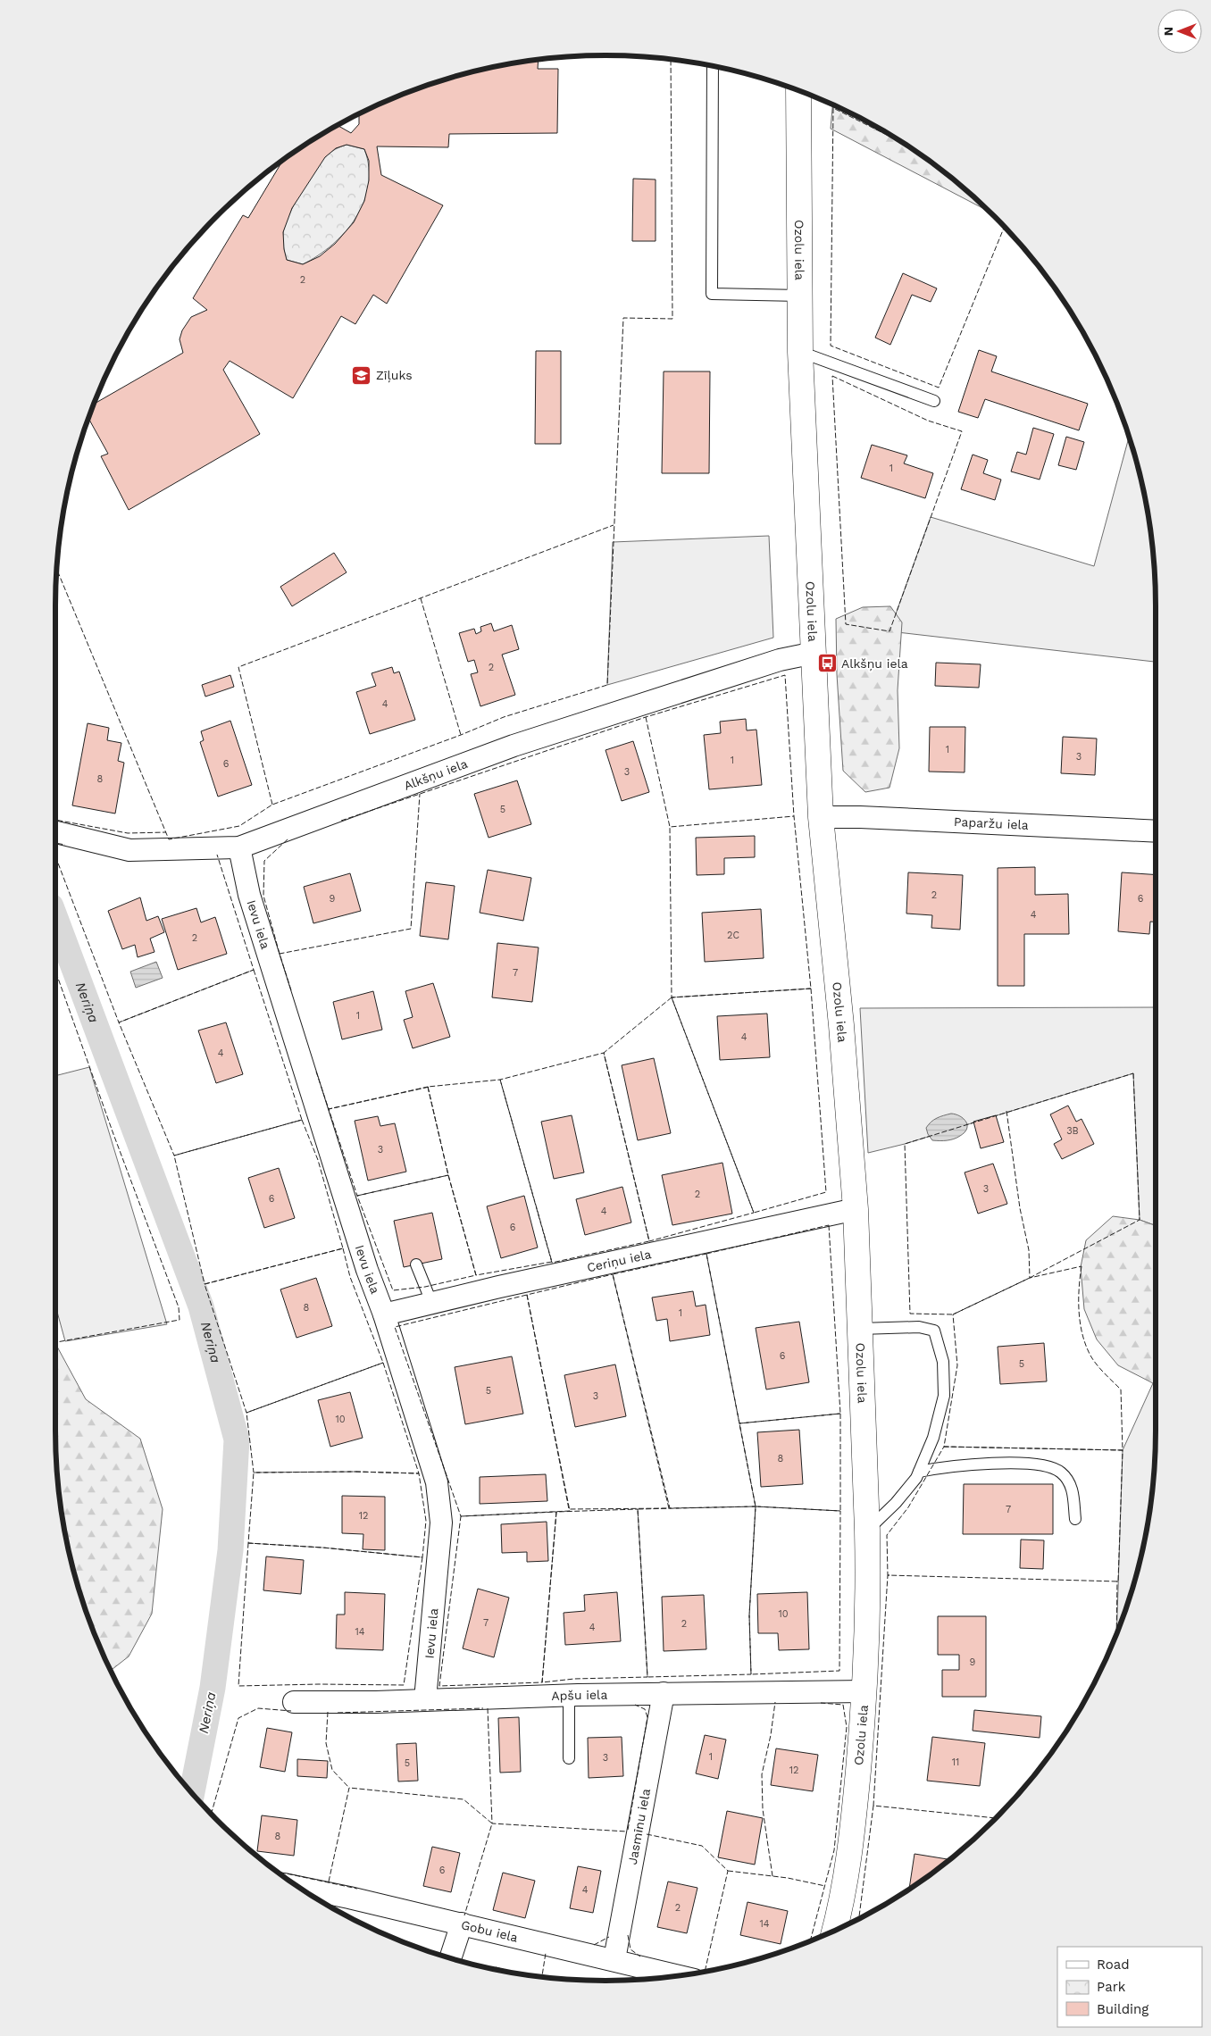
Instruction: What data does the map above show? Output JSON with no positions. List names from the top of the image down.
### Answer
{
  "streets": {
    "main road": ["Ozolu iela"],
    "street": [
      "Alkšņu iela",
      "Paparžu iela",
      "Ievu iela",
      "Ceriņu iela",
      "Apšu iela",
      "Jasmīnu iela",
      "Gobu iela"
    ]
  },
  "crossings": [
    ["Ozolu iela", "Alkšņu iela"],
    ["Ozolu iela", "Paparžu iela"],
    ["Ozolu iela", "Ceriņu iela"],
    ["Ozolu iela", "Apšu iela"],
    ["Alkšņu iela", "Ievu iela"],
    ["Ievu iela", "Ceriņu iela"],
    ["Ievu iela", "Apšu iela"],
    ["Apšu iela", "Jasmīnu iela"],
    ["Jasmīnu iela", "Gobu iela"]
  ],
  "water": ["Neriņa"],
  "places": {
    "school or university": ["Zīļuks"],
    "bus stop": ["Alkšņu iela"]
  },
  "house_numbers": [
    "2",
    "1",
    "2",
    "4",
    "1",
    "3",
    "1",
    "6",
    "3",
    "8",
    "5",
    "2",
    "9",
    "6",
    "4",
    "2C",
    "2",
    "7",
    "1",
    "4",
    "4",
    "3B",
    "3",
    "3",
    "2",
    "6",
    "4",
    "6",
    "8",
    "1",
    "6",
    "5",
    "5",
    "3",
    "10",
    "8",
    "7",
    "12",
    "10",
    "7",
    "2",
    "4",
    "14",
    "9",
    "1",
    "3",
    "11",
    "5",
    "12",
    "8",
    "6",
    "4",
    "2",
    "14"
  ],
  "legend": ["Road", "Park", "Building"],
  "north": "left"
}
